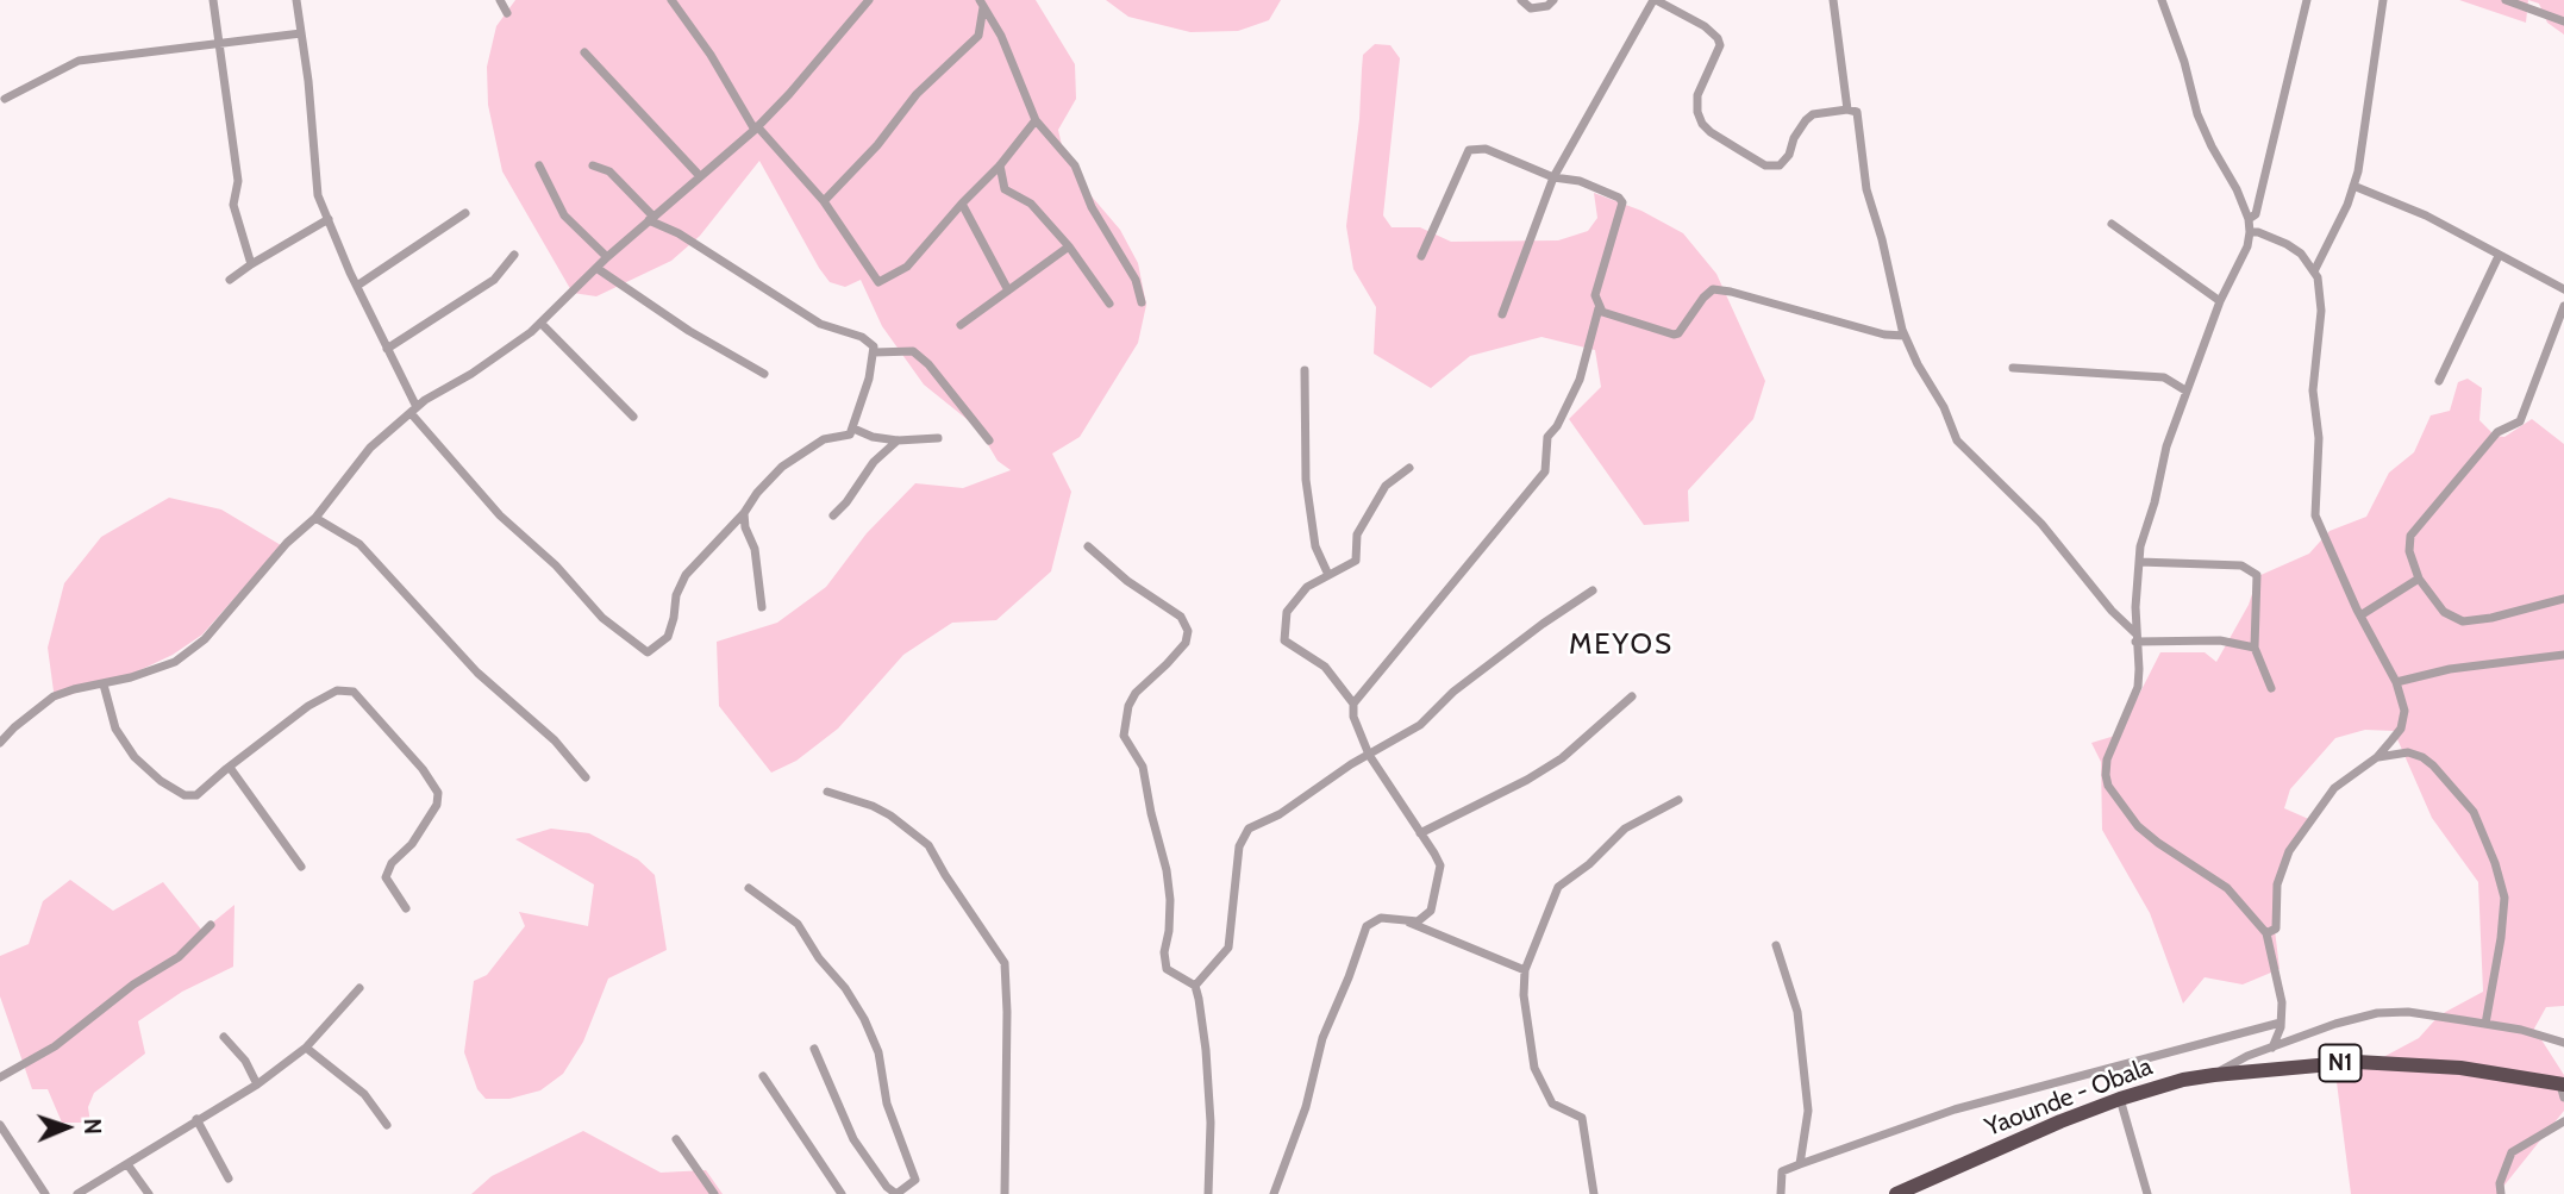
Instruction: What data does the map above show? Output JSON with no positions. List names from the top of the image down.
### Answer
{
  "streets": {
    "highway": ["N1", "Yaounde - Obala"]
  },
  "districts": ["MEYOS"],
  "north": "right"
}
